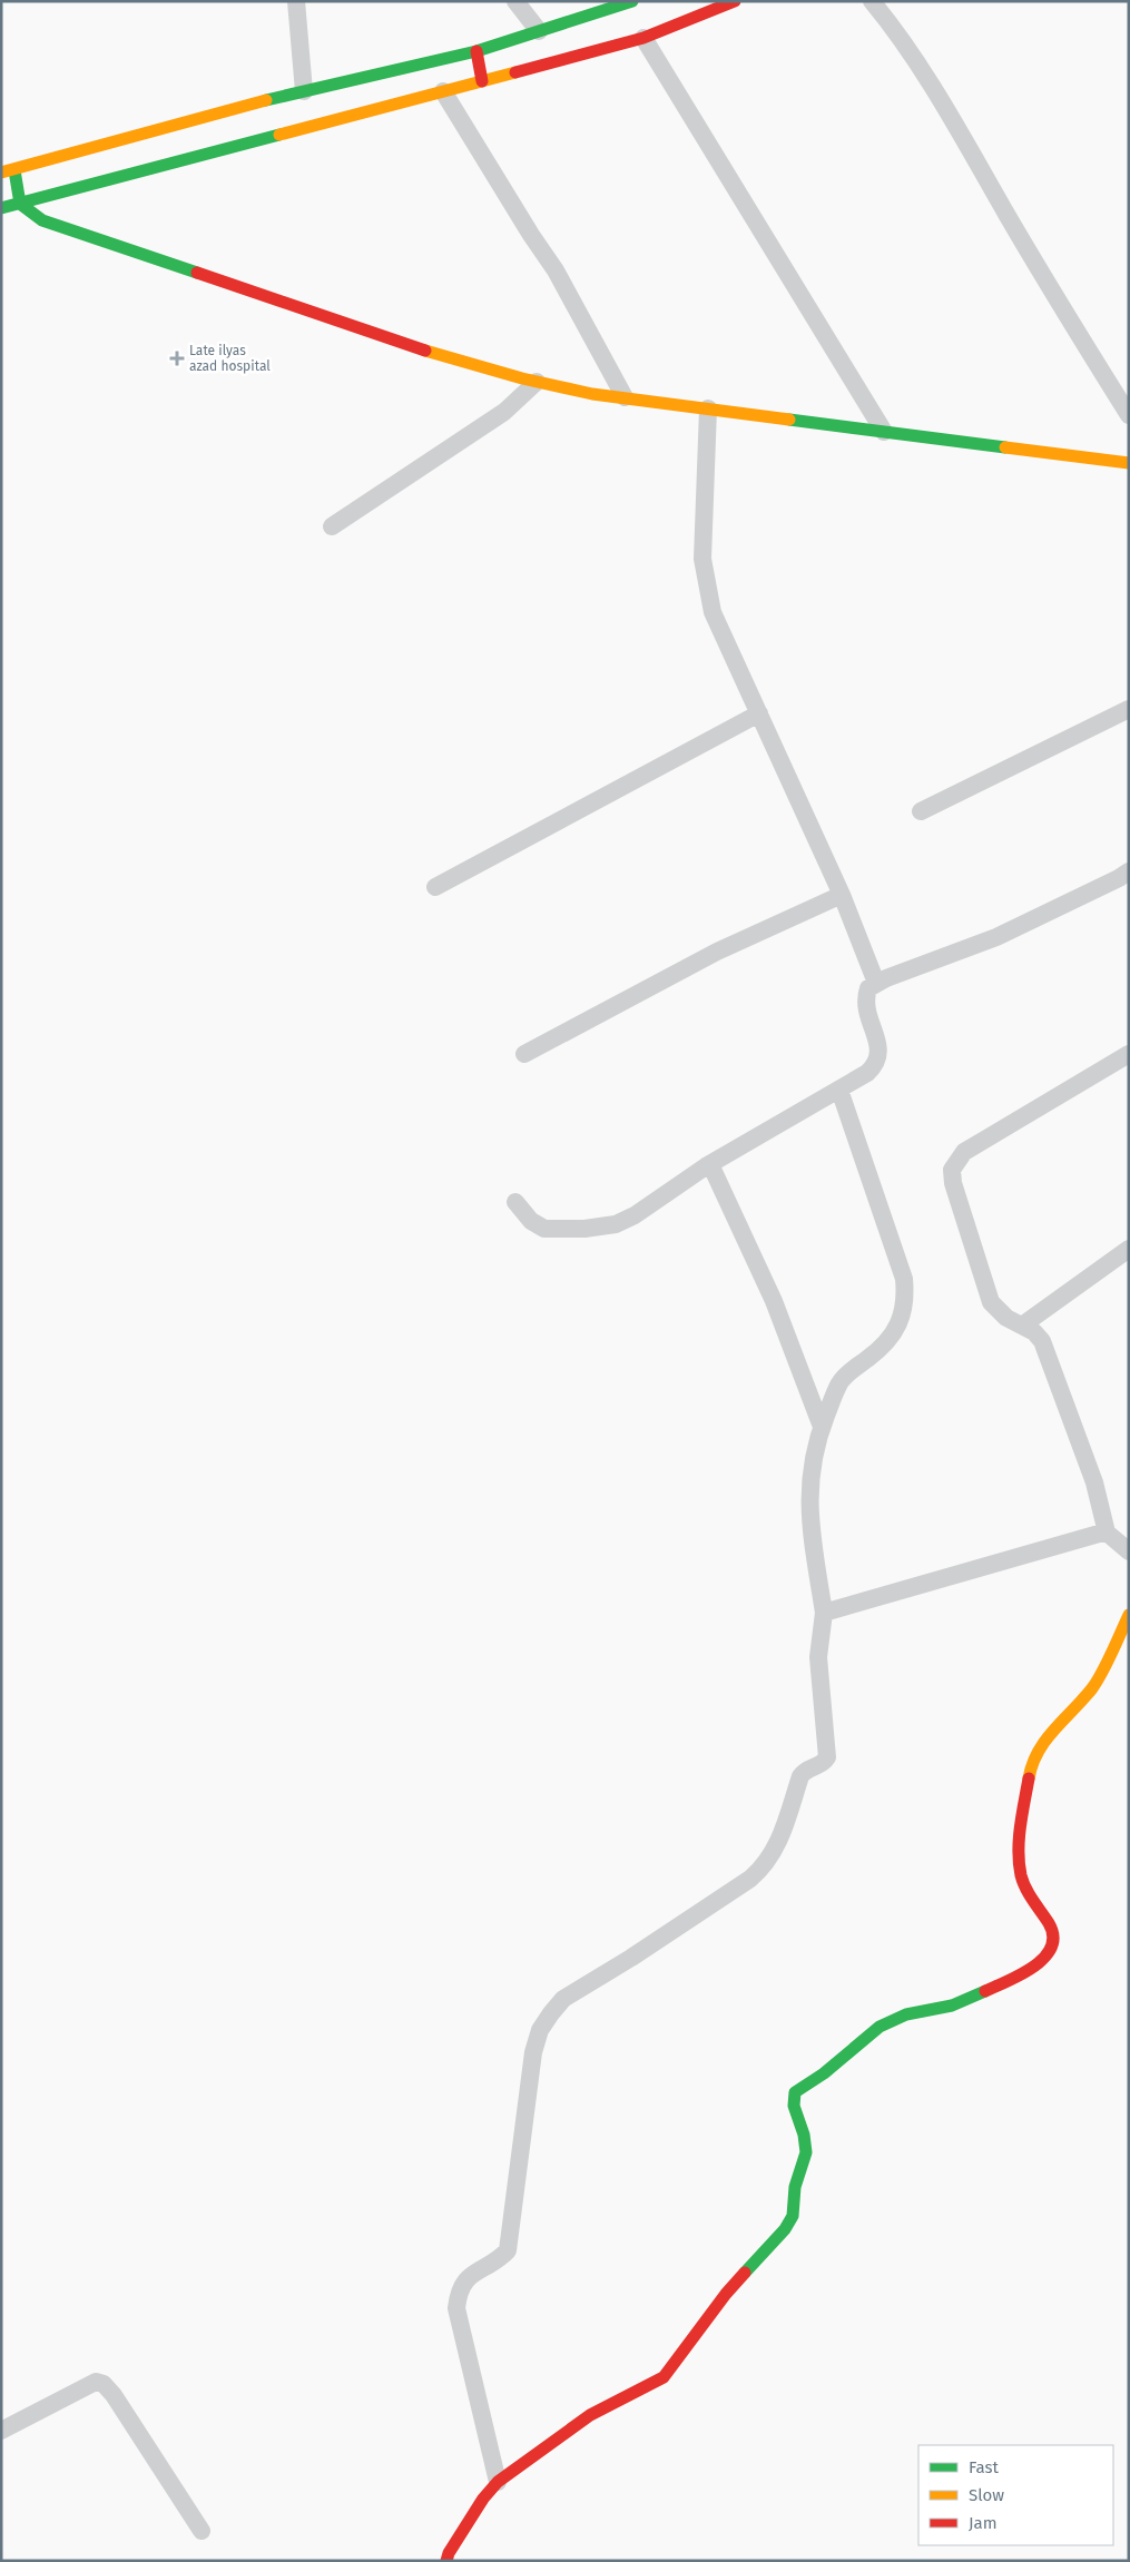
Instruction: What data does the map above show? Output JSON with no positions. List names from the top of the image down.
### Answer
{
  "places": {
    "health": ["Late ilyas azad hospital"]
  },
  "legend": ["Fast", "Slow", "Jam"]
}
